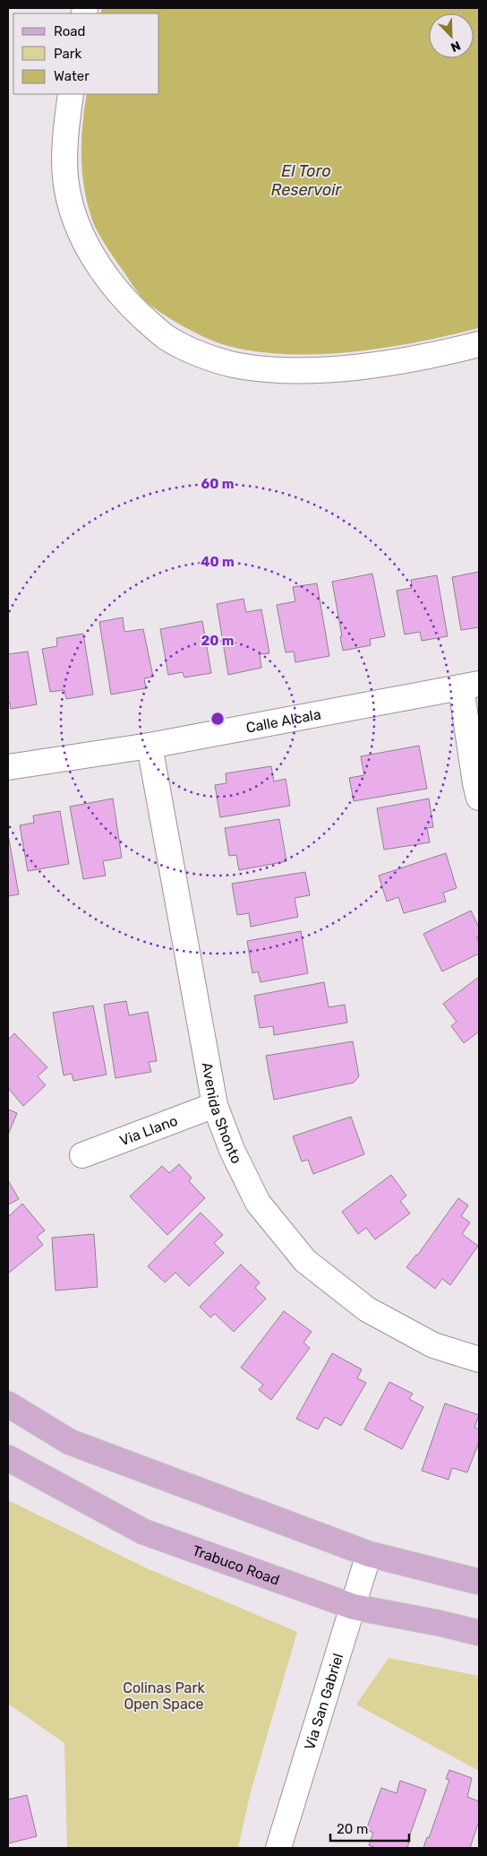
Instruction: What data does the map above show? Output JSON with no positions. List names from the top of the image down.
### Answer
{
  "streets": {
    "main road": ["Trabuco Road"],
    "street": [
      "Calle Alcala",
      "Avenida Shonto",
      "Via Llano",
      "Via San Gabriel"
    ]
  },
  "crossings": [
    ["Calle Alcala", "Avenida Shonto"],
    ["Avenida Shonto", "Via Llano"],
    ["Trabuco Road", "Via San Gabriel"]
  ],
  "water": ["El Toro Reservoir"],
  "parks": ["Colinas Park Open Space"],
  "legend": ["Road", "Park", "Water"],
  "scale_bar": "20 m",
  "north": "bottom right",
  "rings": ["60 m", "40 m", "20 m"]
}
